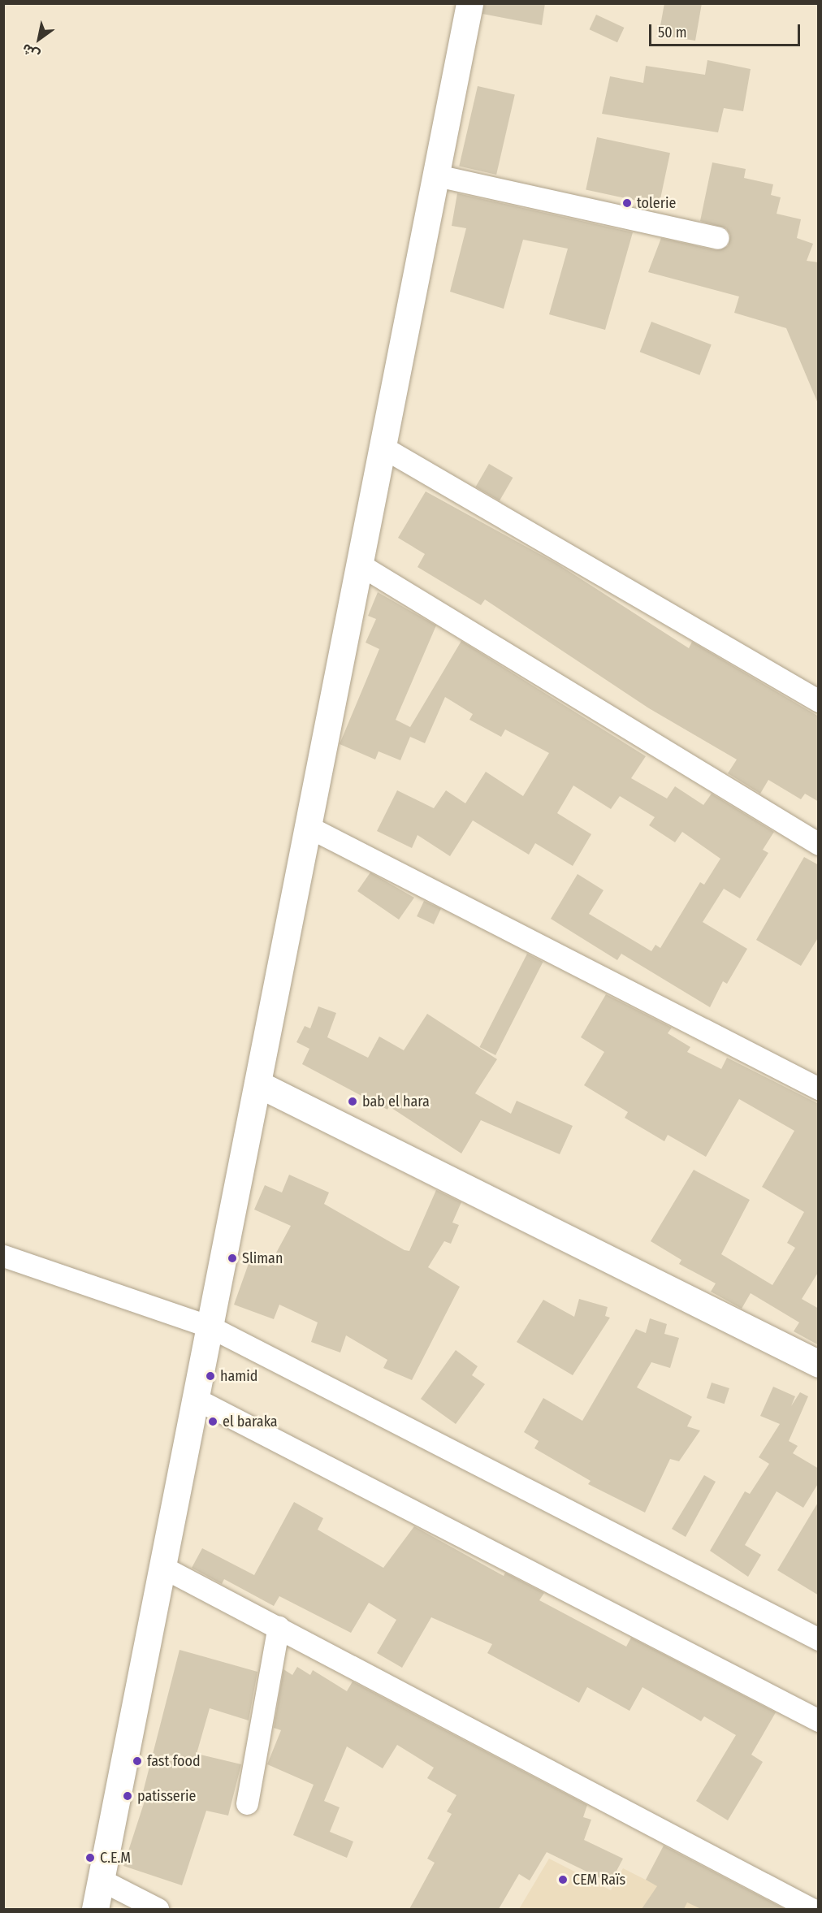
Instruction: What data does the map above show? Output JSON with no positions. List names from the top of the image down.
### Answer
{
  "places": [
    "tolerie",
    "bab el hara",
    "Sliman",
    "hamid",
    "el baraka",
    "fast food",
    "patisserie",
    "C.E.M",
    "CEM Raïs"
  ],
  "scale_bar": "50 m",
  "north": "bottom left"
}
